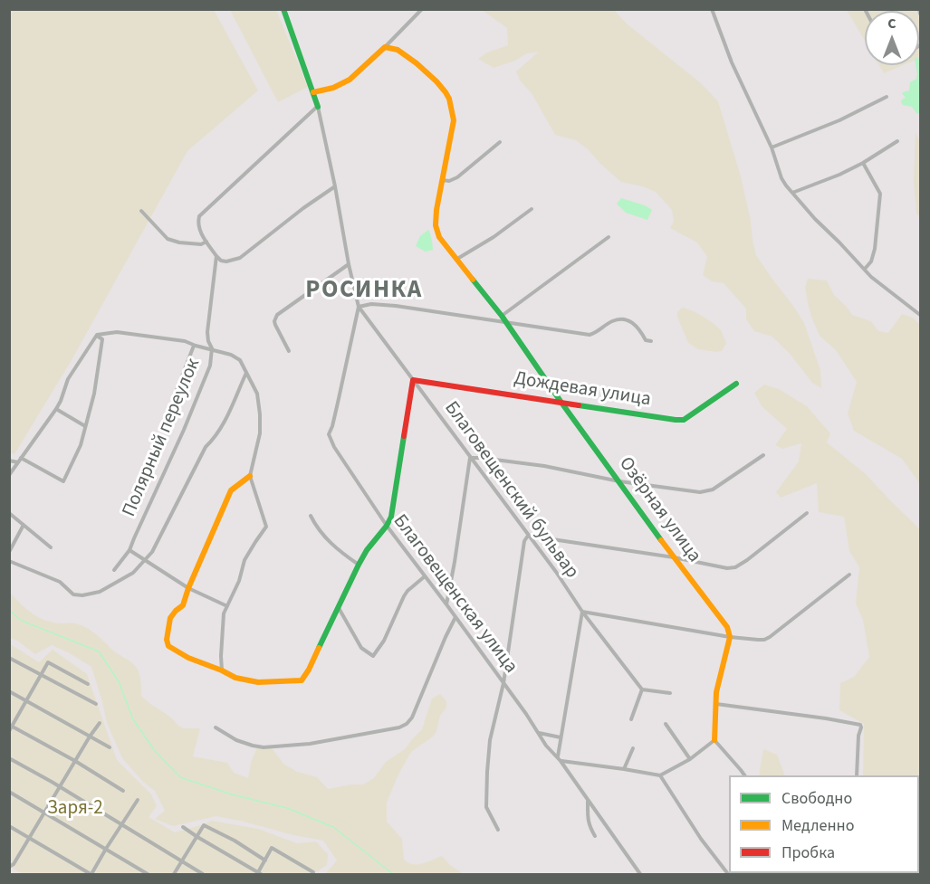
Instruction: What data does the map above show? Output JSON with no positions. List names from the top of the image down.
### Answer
{
  "streets": {
    "street": [
      "Дождевая улица",
      "Полярный переулок",
      "Благовещенский бульвар",
      "Озёрная улица",
      "Благовещенская улица"
    ]
  },
  "crossings": [
    ["Дождевая улица", "Благовещенский бульвар"],
    ["Дождевая улица", "Озёрная улица"],
    ["Благовещенский бульвар", "Благовещенская улица"]
  ],
  "districts": ["РОСИНКА"],
  "parks": ["Заря-2"],
  "legend": ["Свободно", "Медленно", "Пробка"],
  "north": "top"
}
